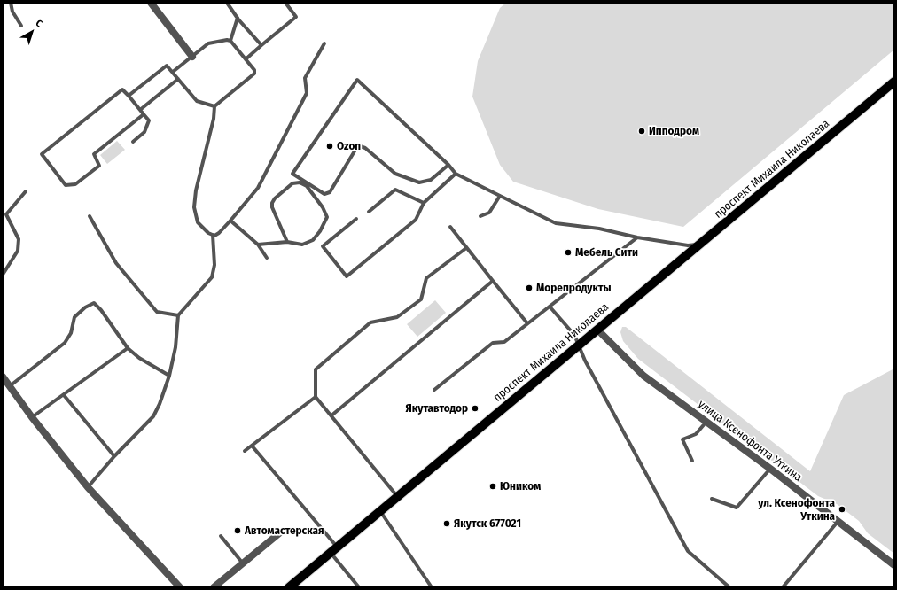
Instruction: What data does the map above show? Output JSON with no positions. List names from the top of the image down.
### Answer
{
  "streets": {
    "main road": ["проспект Михаила Николаева"],
    "street": ["улица Ксенофонта Уткина"]
  },
  "crossings": [
    ["проспект Михаила Николаева", "улица Ксенофонта Уткина"]
  ],
  "places": [
    "Ипподром",
    "Ozon",
    "Мебель Сити",
    "Морепродукты",
    "Якутавтодор",
    "Юником",
    "ул. Ксенофонта Уткина",
    "Якутск 677021",
    "Автомастерская"
  ],
  "north": "top right"
}
